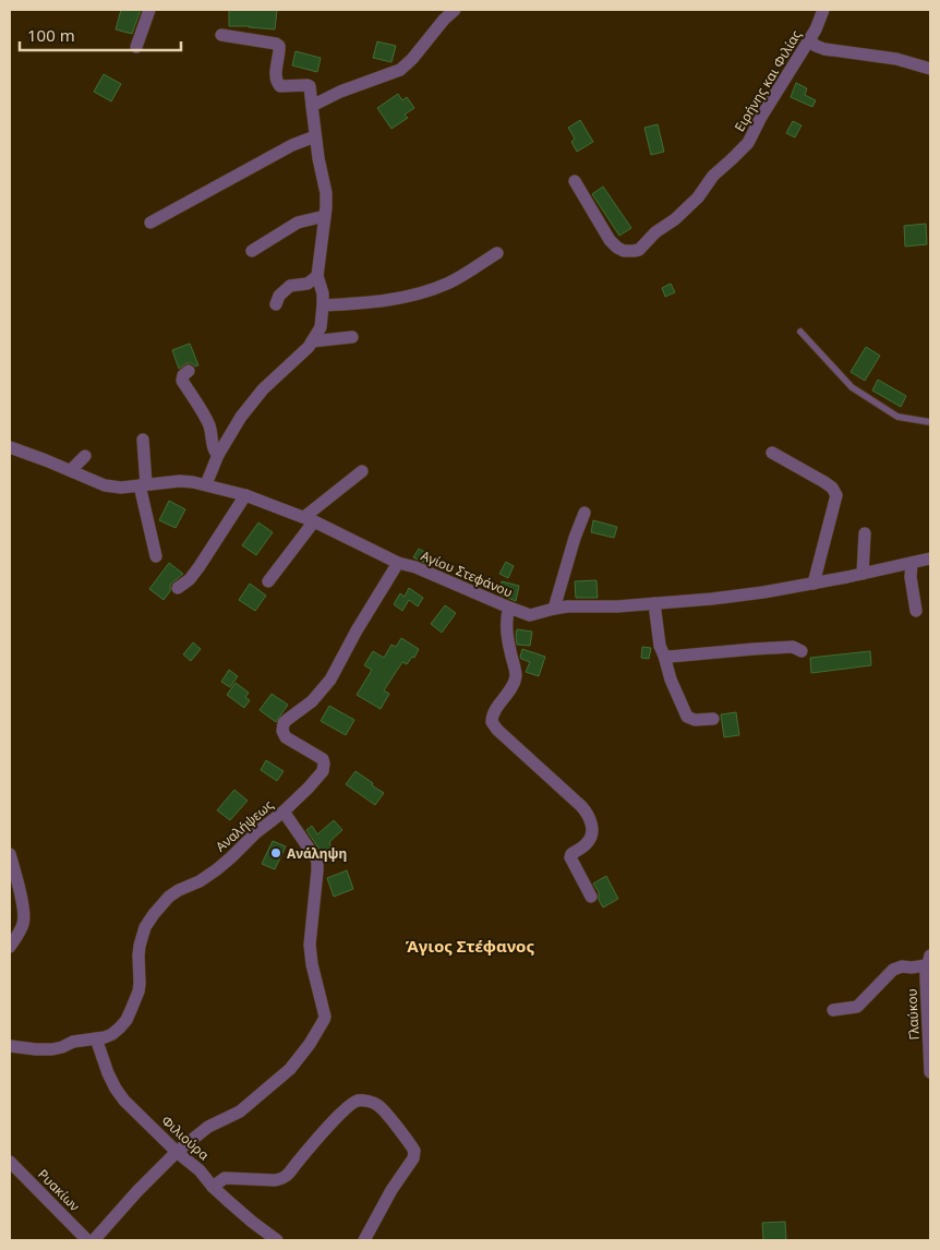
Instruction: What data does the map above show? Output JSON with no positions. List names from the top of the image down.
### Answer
{
  "streets": {
    "street": [
      "Ειρήνης και Φιλίας",
      "Αγίου Στεφάνου",
      "Αναλήψεως",
      "Γλαύκου",
      "Φιλιούρα",
      "Ρυακίων"
    ]
  },
  "crossings": [
    ["Αγίου Στεφάνου", "Αναλήψεως"],
    ["Αναλήψεως", "Φιλιούρα"]
  ],
  "districts": ["Άγιος Στέφανος"],
  "places": ["Ανάληψη"],
  "scale_bar": "100 m"
}
